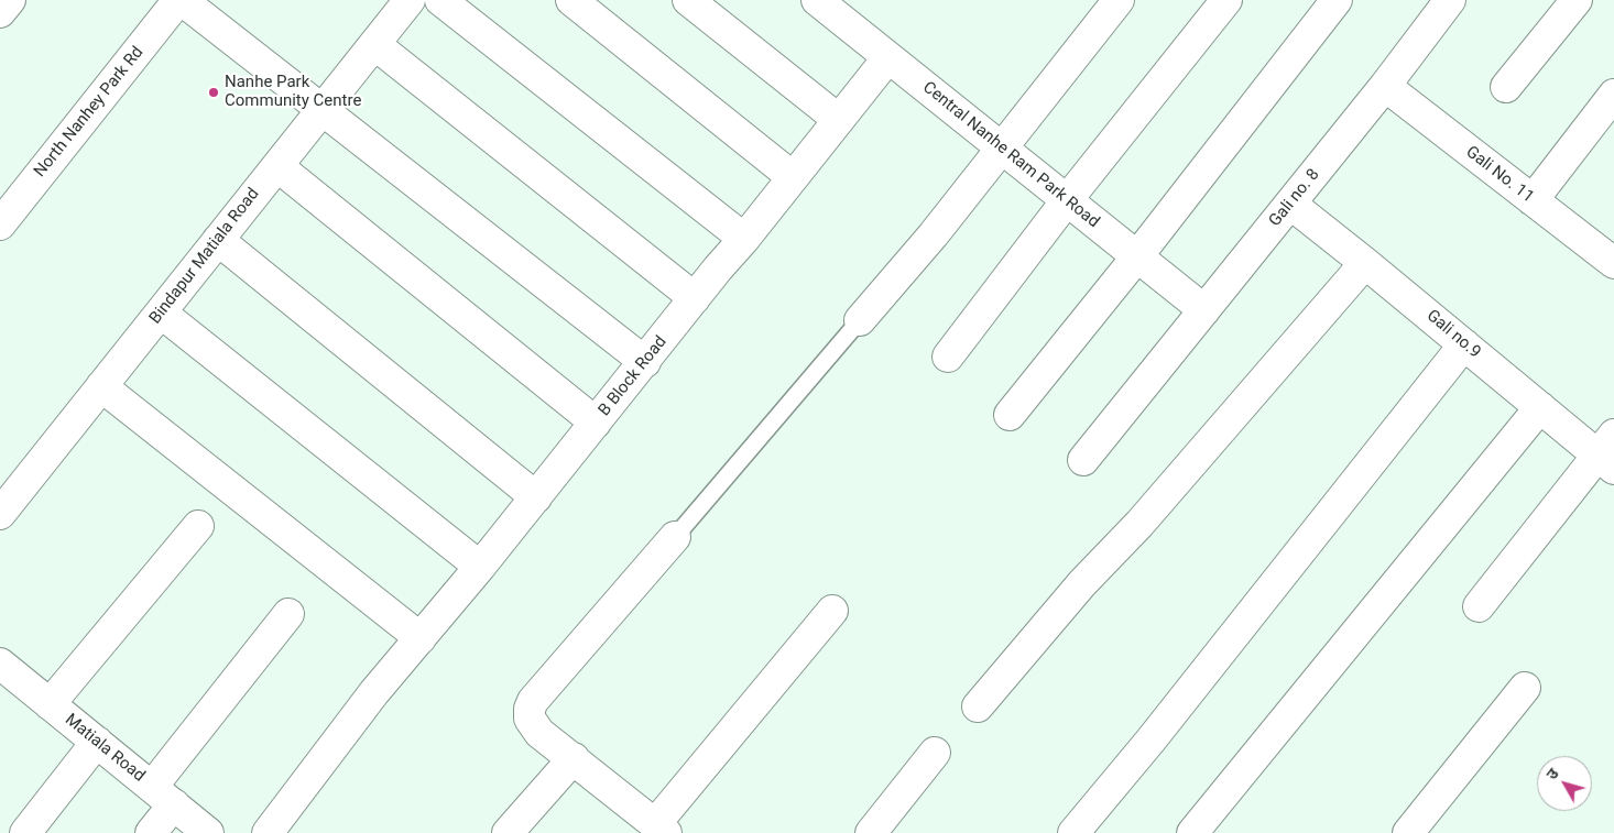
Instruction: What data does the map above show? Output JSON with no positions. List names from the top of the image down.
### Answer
{
  "streets": {
    "street": [
      "North Nanhey Park Rd",
      "Central Nanhe Ram Park Road",
      "Gali No. 11",
      "Gali no. 8",
      "Bindapur Matiala Road",
      "Gali no.9",
      "B Block Road",
      "Matiala Road"
    ]
  },
  "crossings": [
    ["Central Nanhe Ram Park Road", "Gali no. 8"],
    ["Central Nanhe Ram Park Road", "B Block Road"],
    ["Gali No. 11", "Gali no. 8"],
    ["Gali no. 8", "Gali no.9"]
  ],
  "places": ["Nanhe Park Community Centre"],
  "north": "top left"
}
